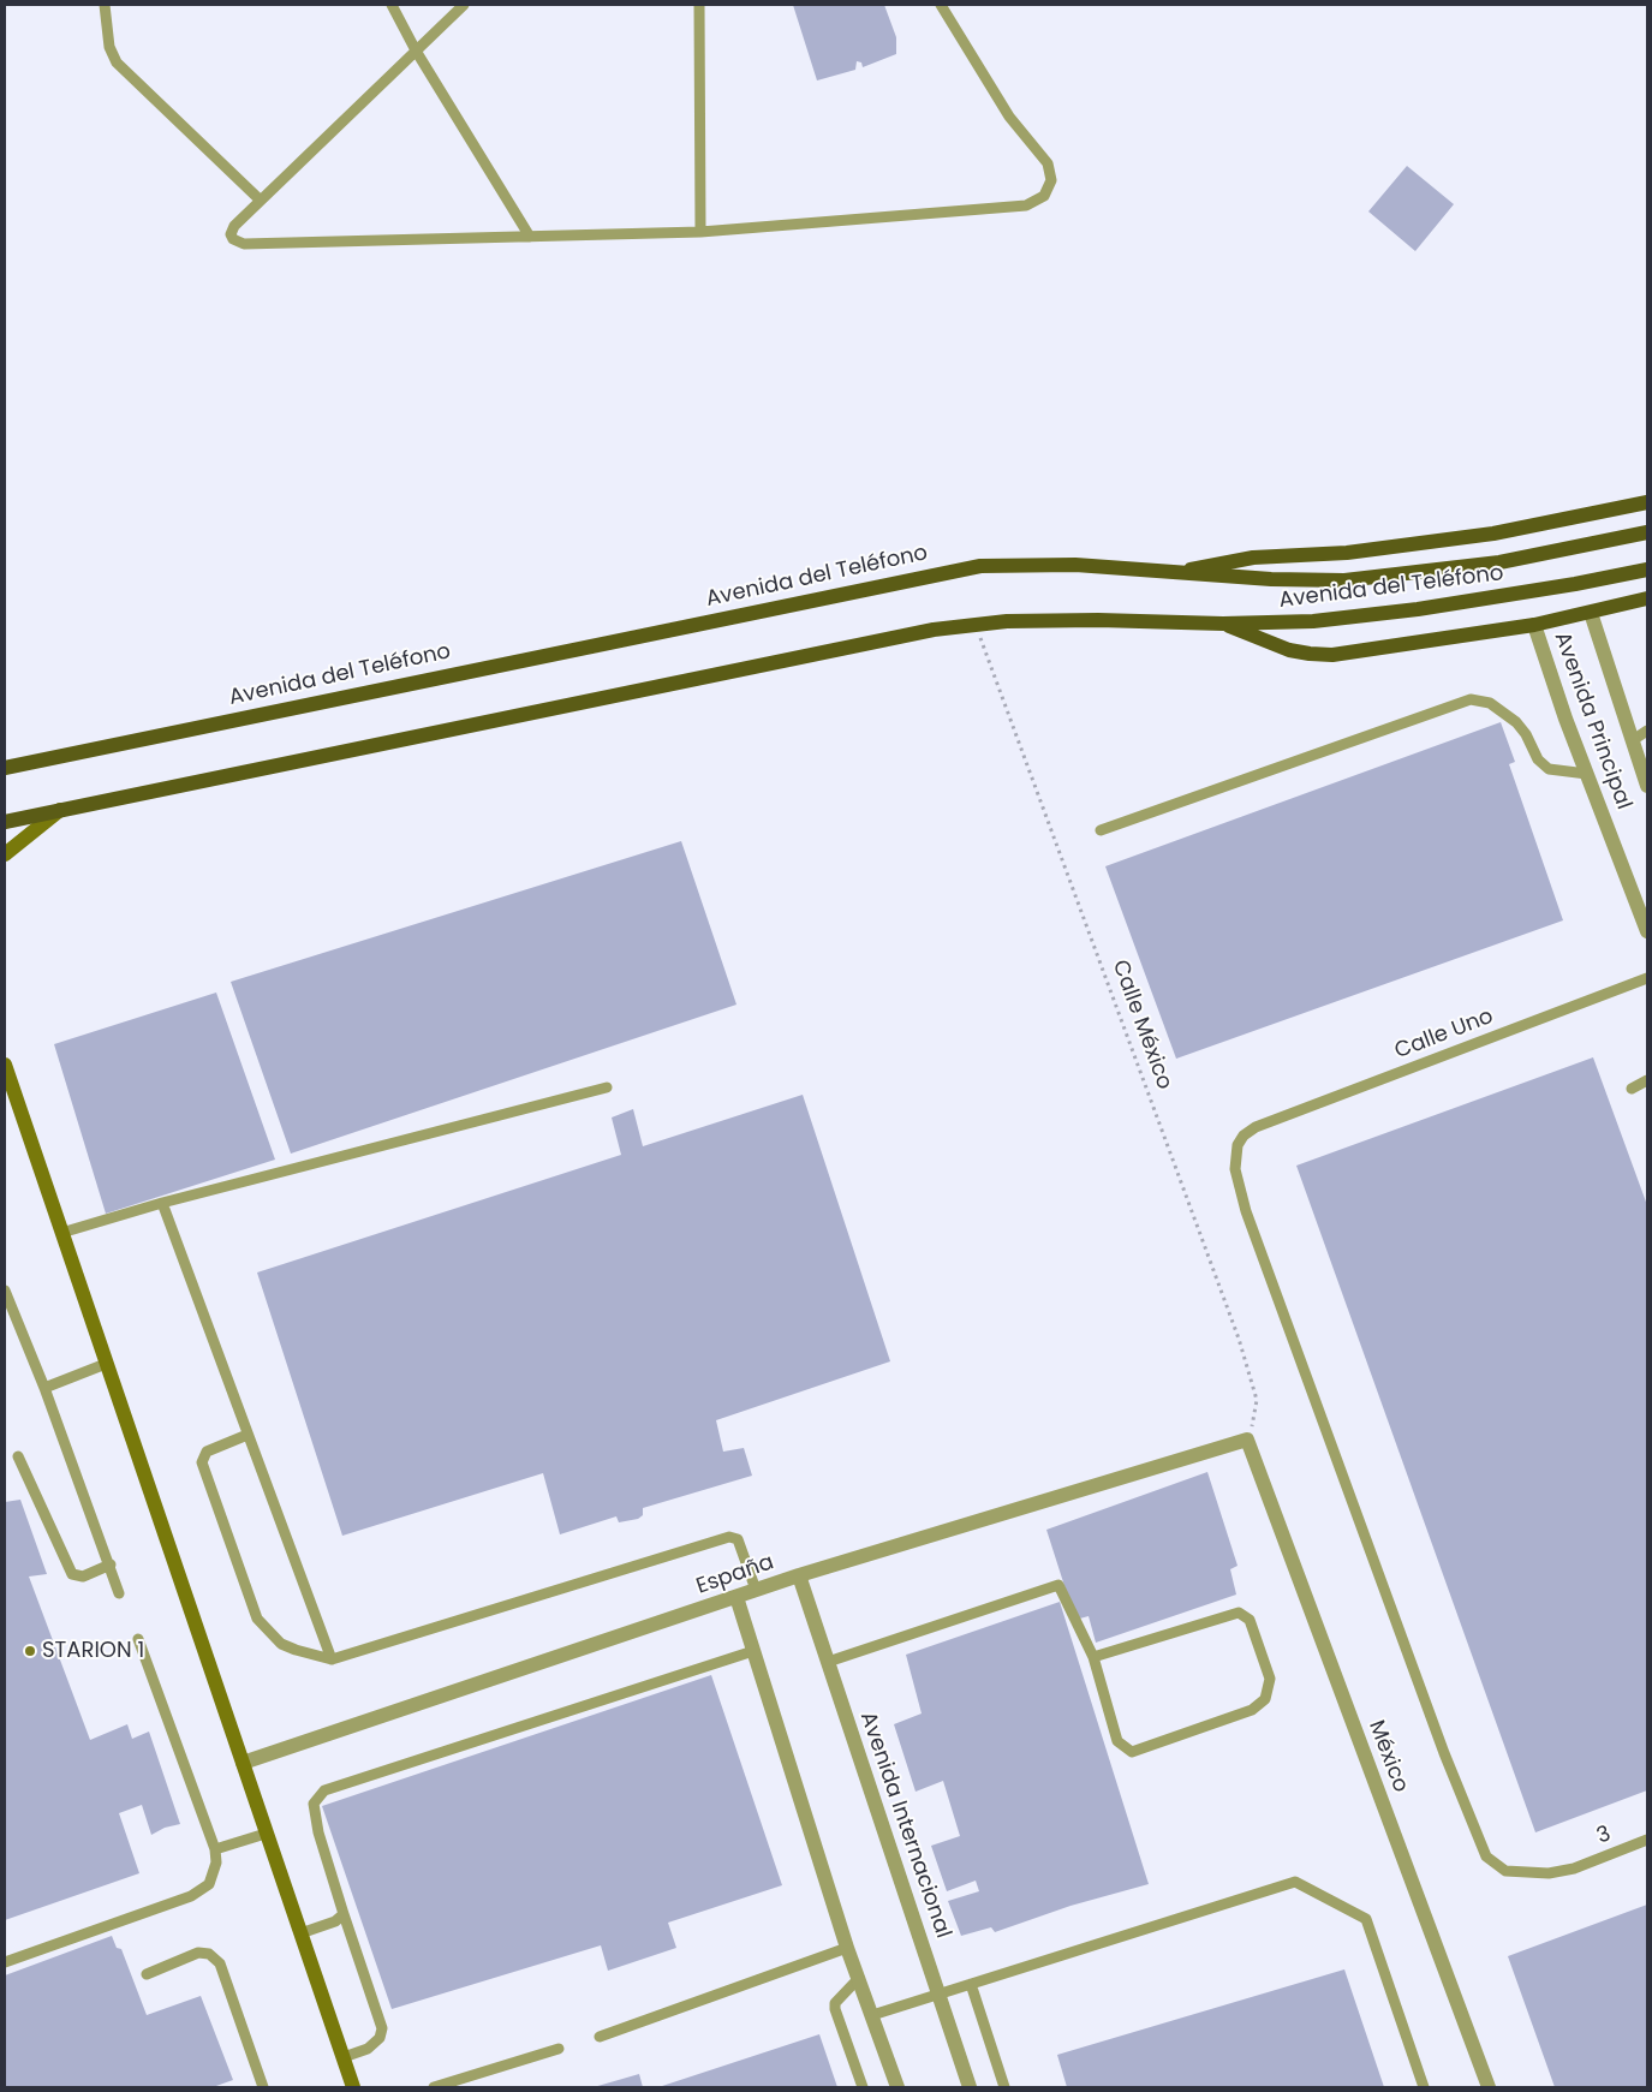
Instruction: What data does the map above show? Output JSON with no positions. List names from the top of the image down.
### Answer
{
  "streets": {
    "main road": ["Avenida del Teléfono"],
    "street": [
      "Avenida Principal",
      "España",
      "México",
      "Avenida Internacional"
    ],
    "lane": ["Calle Uno", "3"],
    "path": ["Calle México"]
  },
  "crossings": [
    ["Avenida del Teléfono", "Calle México"],
    ["Calle México", "España"],
    ["Calle México", "México"],
    ["Calle Uno", "3"],
    ["España", "México"],
    ["España", "Avenida Internacional"]
  ],
  "places": ["STARION 1"]
}
